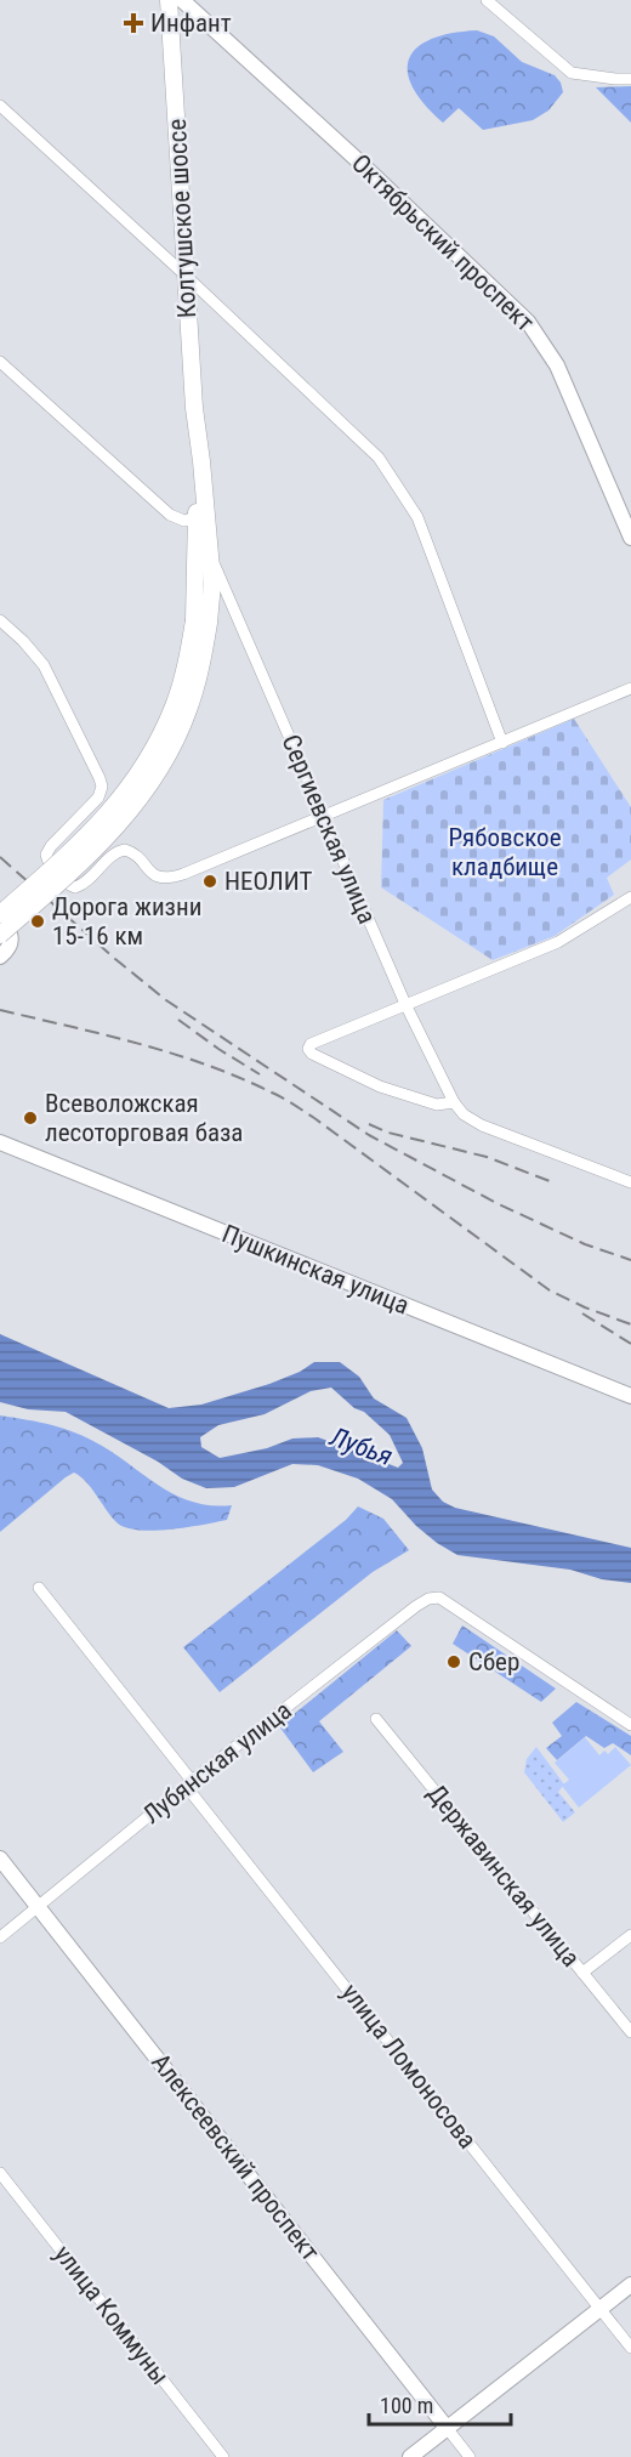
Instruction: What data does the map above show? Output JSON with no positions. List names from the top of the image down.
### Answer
{
  "streets": {
    "main road": ["Колтушское шоссе"],
    "street": [
      "Октябрьский проспект",
      "Сергиевская улица",
      "Пушкинская улица",
      "Лубянская улица",
      "Державинская улица",
      "улица Ломоносова",
      "Алексеевский проспект",
      "улица Коммуны"
    ]
  },
  "crossings": [
    ["Колтушское шоссе", "Сергиевская улица"],
    ["Лубянская улица", "улица Ломоносова"],
    ["Лубянская улица", "Алексеевский проспект"]
  ],
  "water": ["Лубья"],
  "parks": ["Рябовское кладбище"],
  "places": {
    "health": ["Инфант"],
    "other": [
      "НЕОЛИТ",
      "Дорога жизни 15-16 км",
      "Всеволожская лесоторговая база",
      "Сбер"
    ]
  },
  "scale_bar": "100 m"
}
